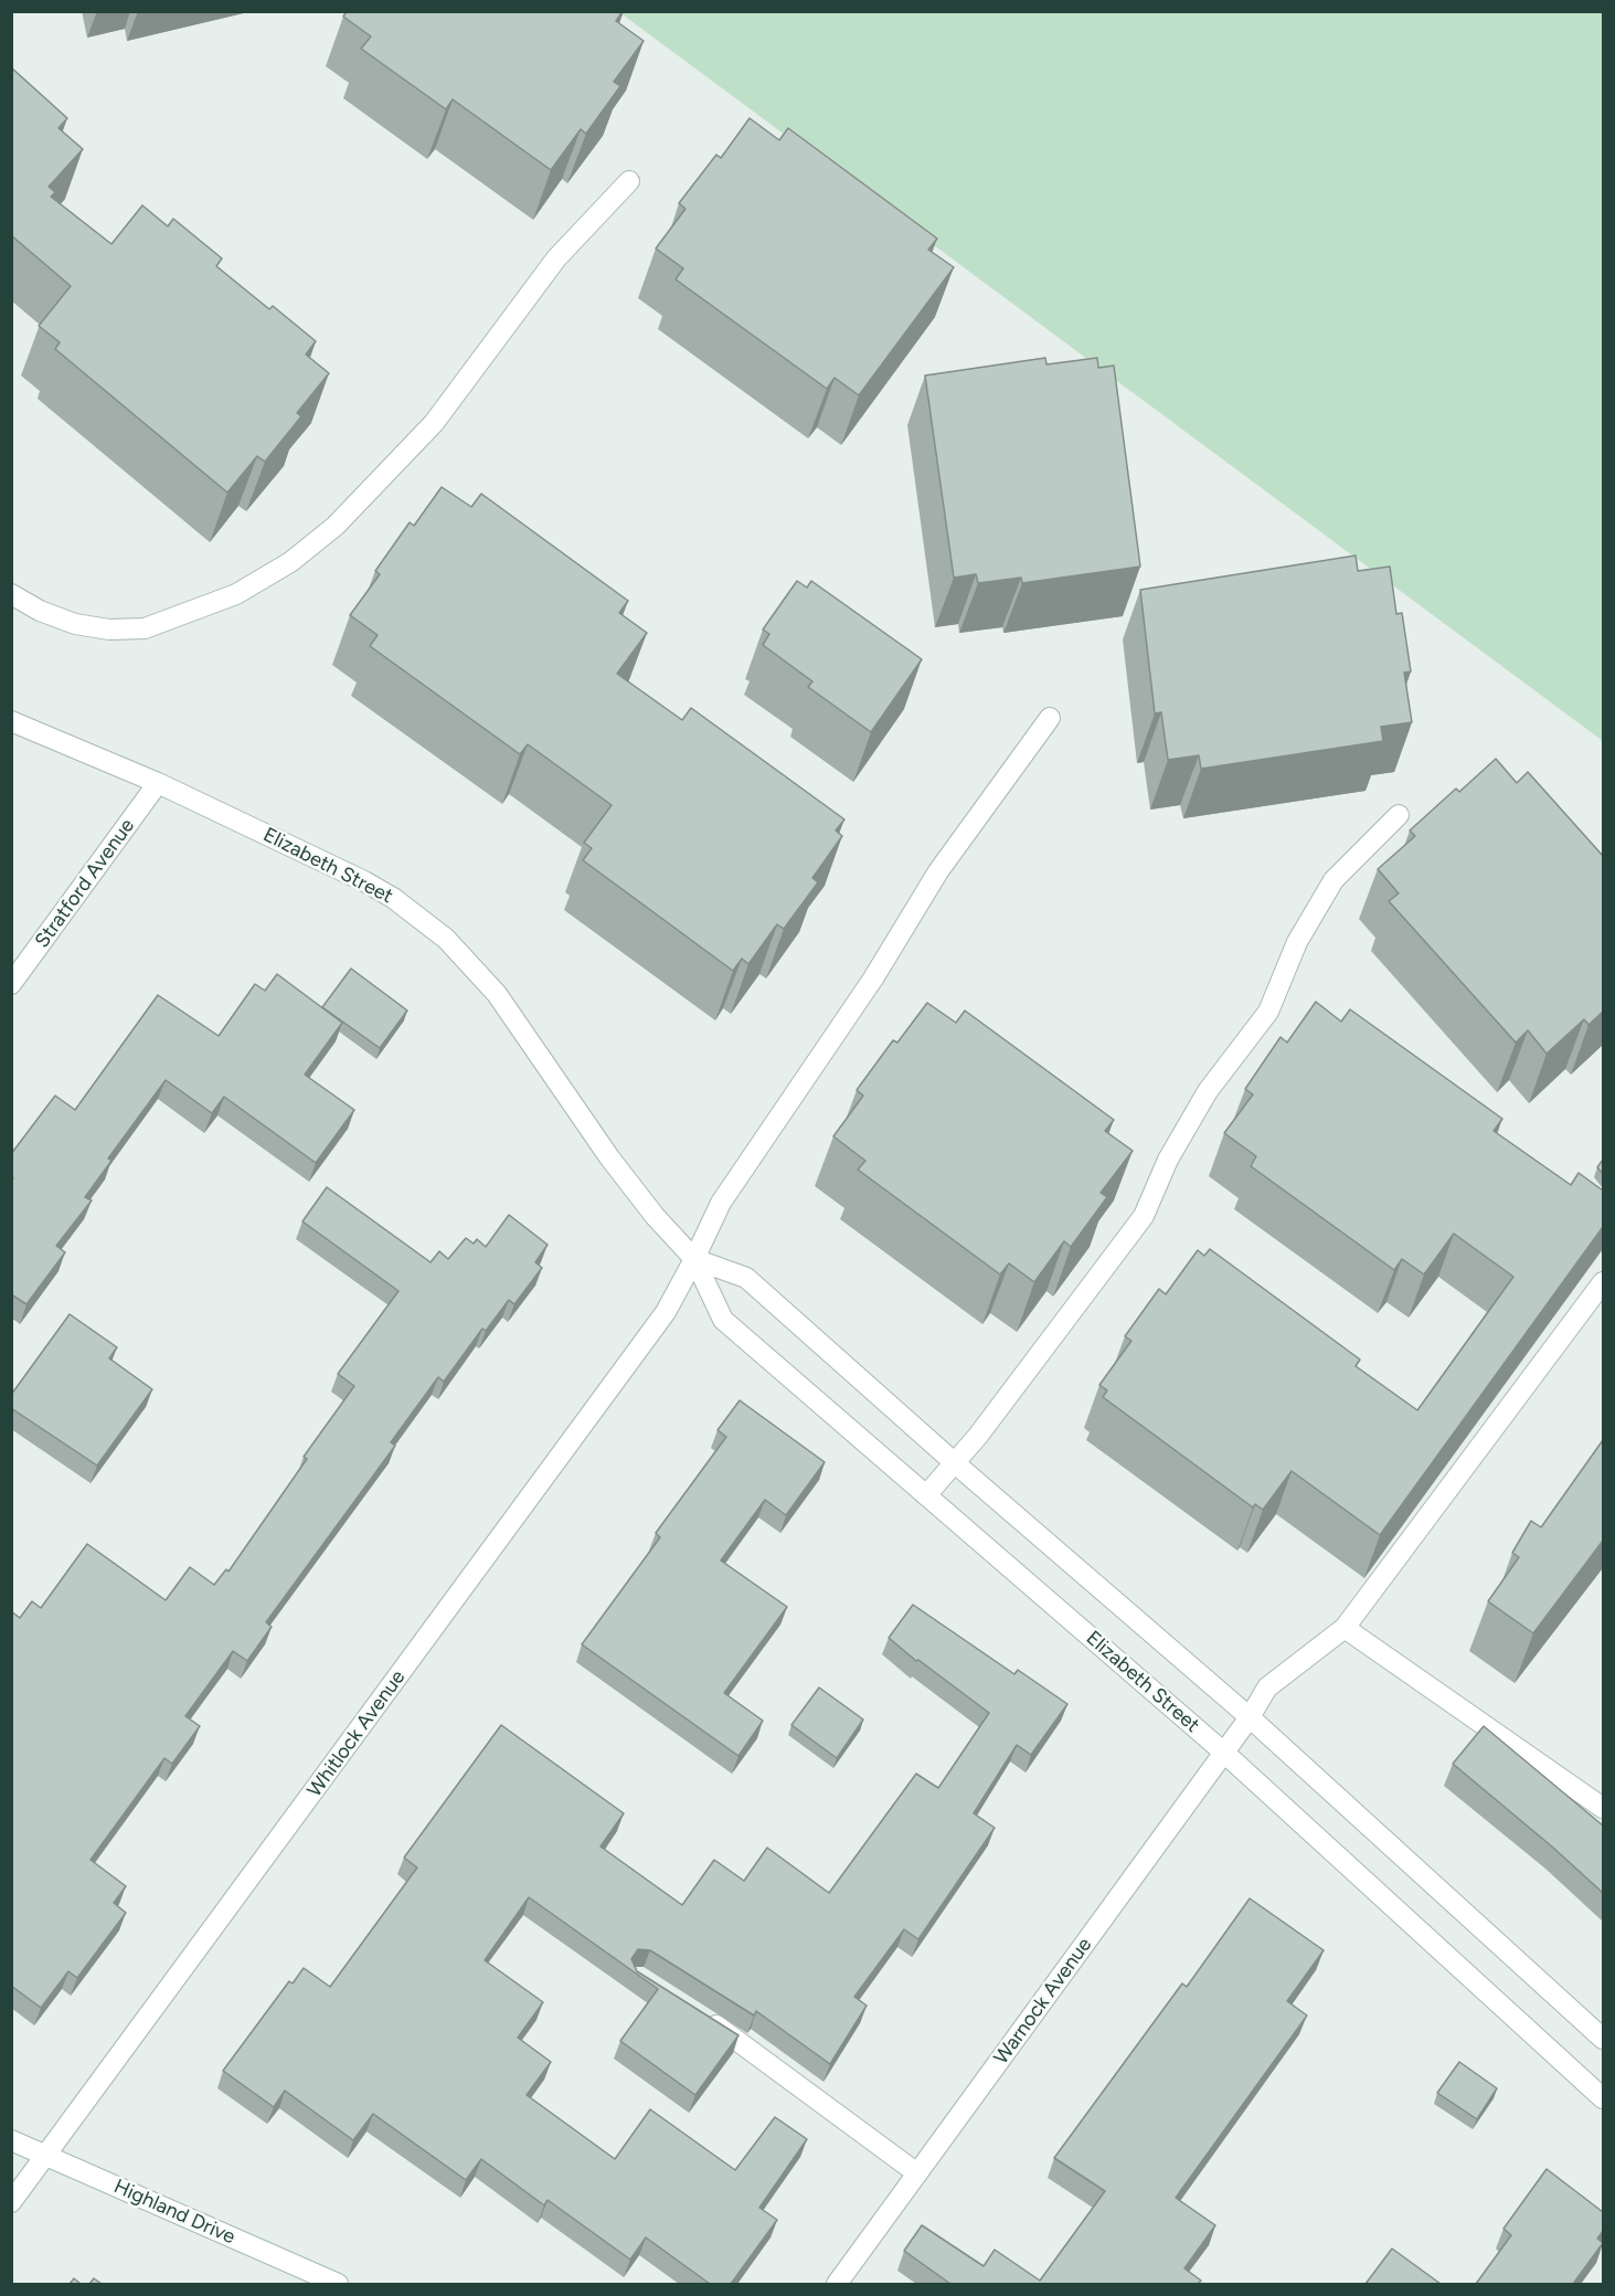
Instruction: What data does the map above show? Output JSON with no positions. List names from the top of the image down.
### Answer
{
  "streets": {
    "street": [
      "Elizabeth Street",
      "Stratford Avenue",
      "Whitlock Avenue",
      "Warnock Avenue",
      "Highland Drive"
    ]
  },
  "crossings": [
    ["Elizabeth Street", "Stratford Avenue"],
    ["Elizabeth Street", "Whitlock Avenue"],
    ["Elizabeth Street", "Warnock Avenue"],
    ["Whitlock Avenue", "Highland Drive"]
  ]
}
